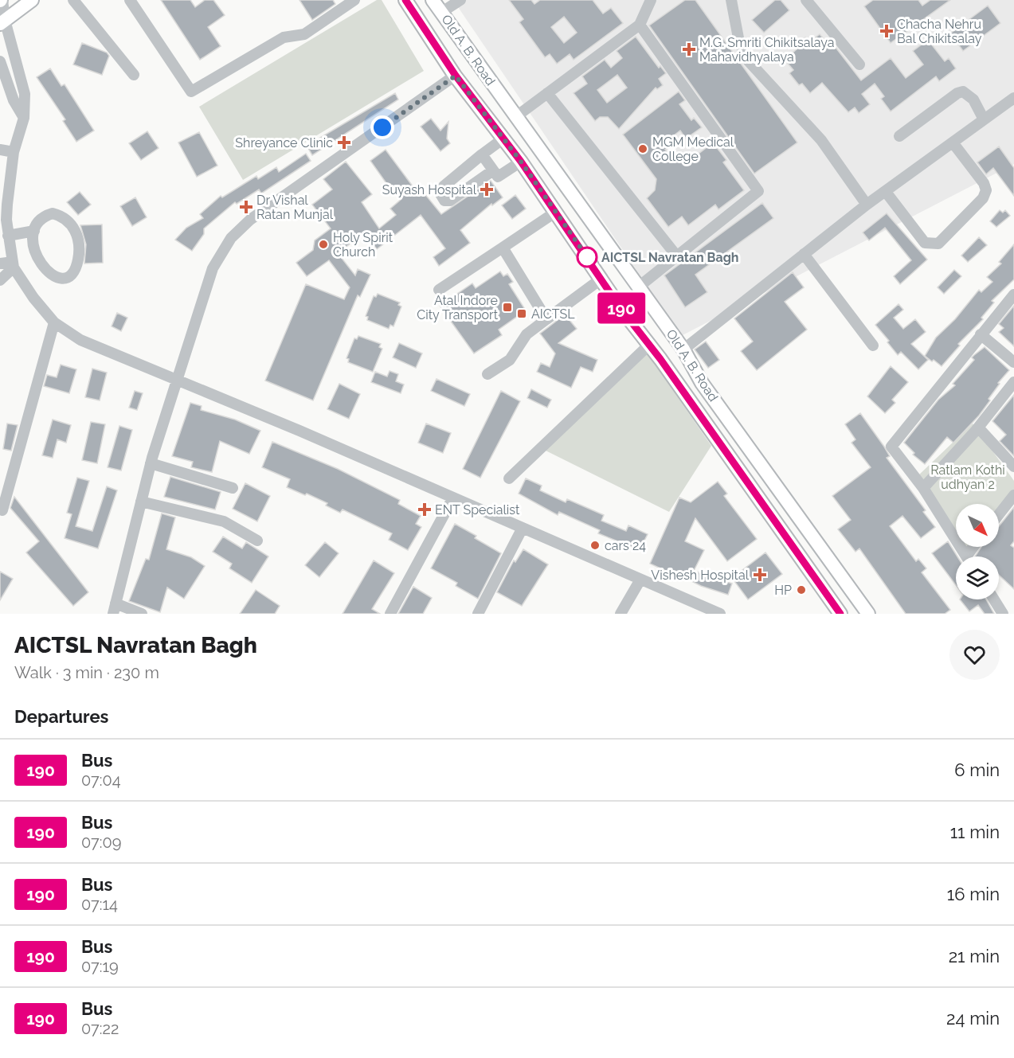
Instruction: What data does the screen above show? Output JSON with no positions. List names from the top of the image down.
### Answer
{
  "streets": {
    "main road": ["Old A. B. Road"]
  },
  "parks": ["Ratlam Kothi udhyan 2"],
  "places": {
    "health": [
      "Chacha Nehru Bal Chikitsalay",
      "M.G. Smriti Chikitsalaya Mahavidhyalaya",
      "Shreyance Clinic",
      "Suyash Hospital",
      "Dr Vishal Ratan Munjal",
      "ENT Specialist",
      "Vishesh Hospital"
    ],
    "other": [
      "MGM Medical College",
      "Holy Spirit Church",
      "AICTSL Navratan Bagh",
      "cars 24",
      "HP"
    ],
    "transit": ["Atal Indore City Transport", "AICTSL"]
  },
  "lines": ["bus line 190"],
  "north": "bottom right",
  "page": {
    "on_map": "190",
    "heading": [
      ["AICTSL Navratan Bagh", "Walk · 3 min · 230 m"],
      "Departures"
    ],
    "list": [
      {
        "mark": "190",
        "name": "Bus",
        "note": "07:04",
        "value": "6 min"
      },
      {
        "mark": "190",
        "name": "Bus",
        "note": "07:09",
        "value": "11 min"
      },
      {
        "mark": "190",
        "name": "Bus",
        "note": "07:14",
        "value": "16 min"
      },
      {
        "mark": "190",
        "name": "Bus",
        "note": "07:19",
        "value": "21 min"
      },
      {
        "mark": "190",
        "name": "Bus",
        "note": "07:22",
        "value": "24 min"
      }
    ]
  }
}
